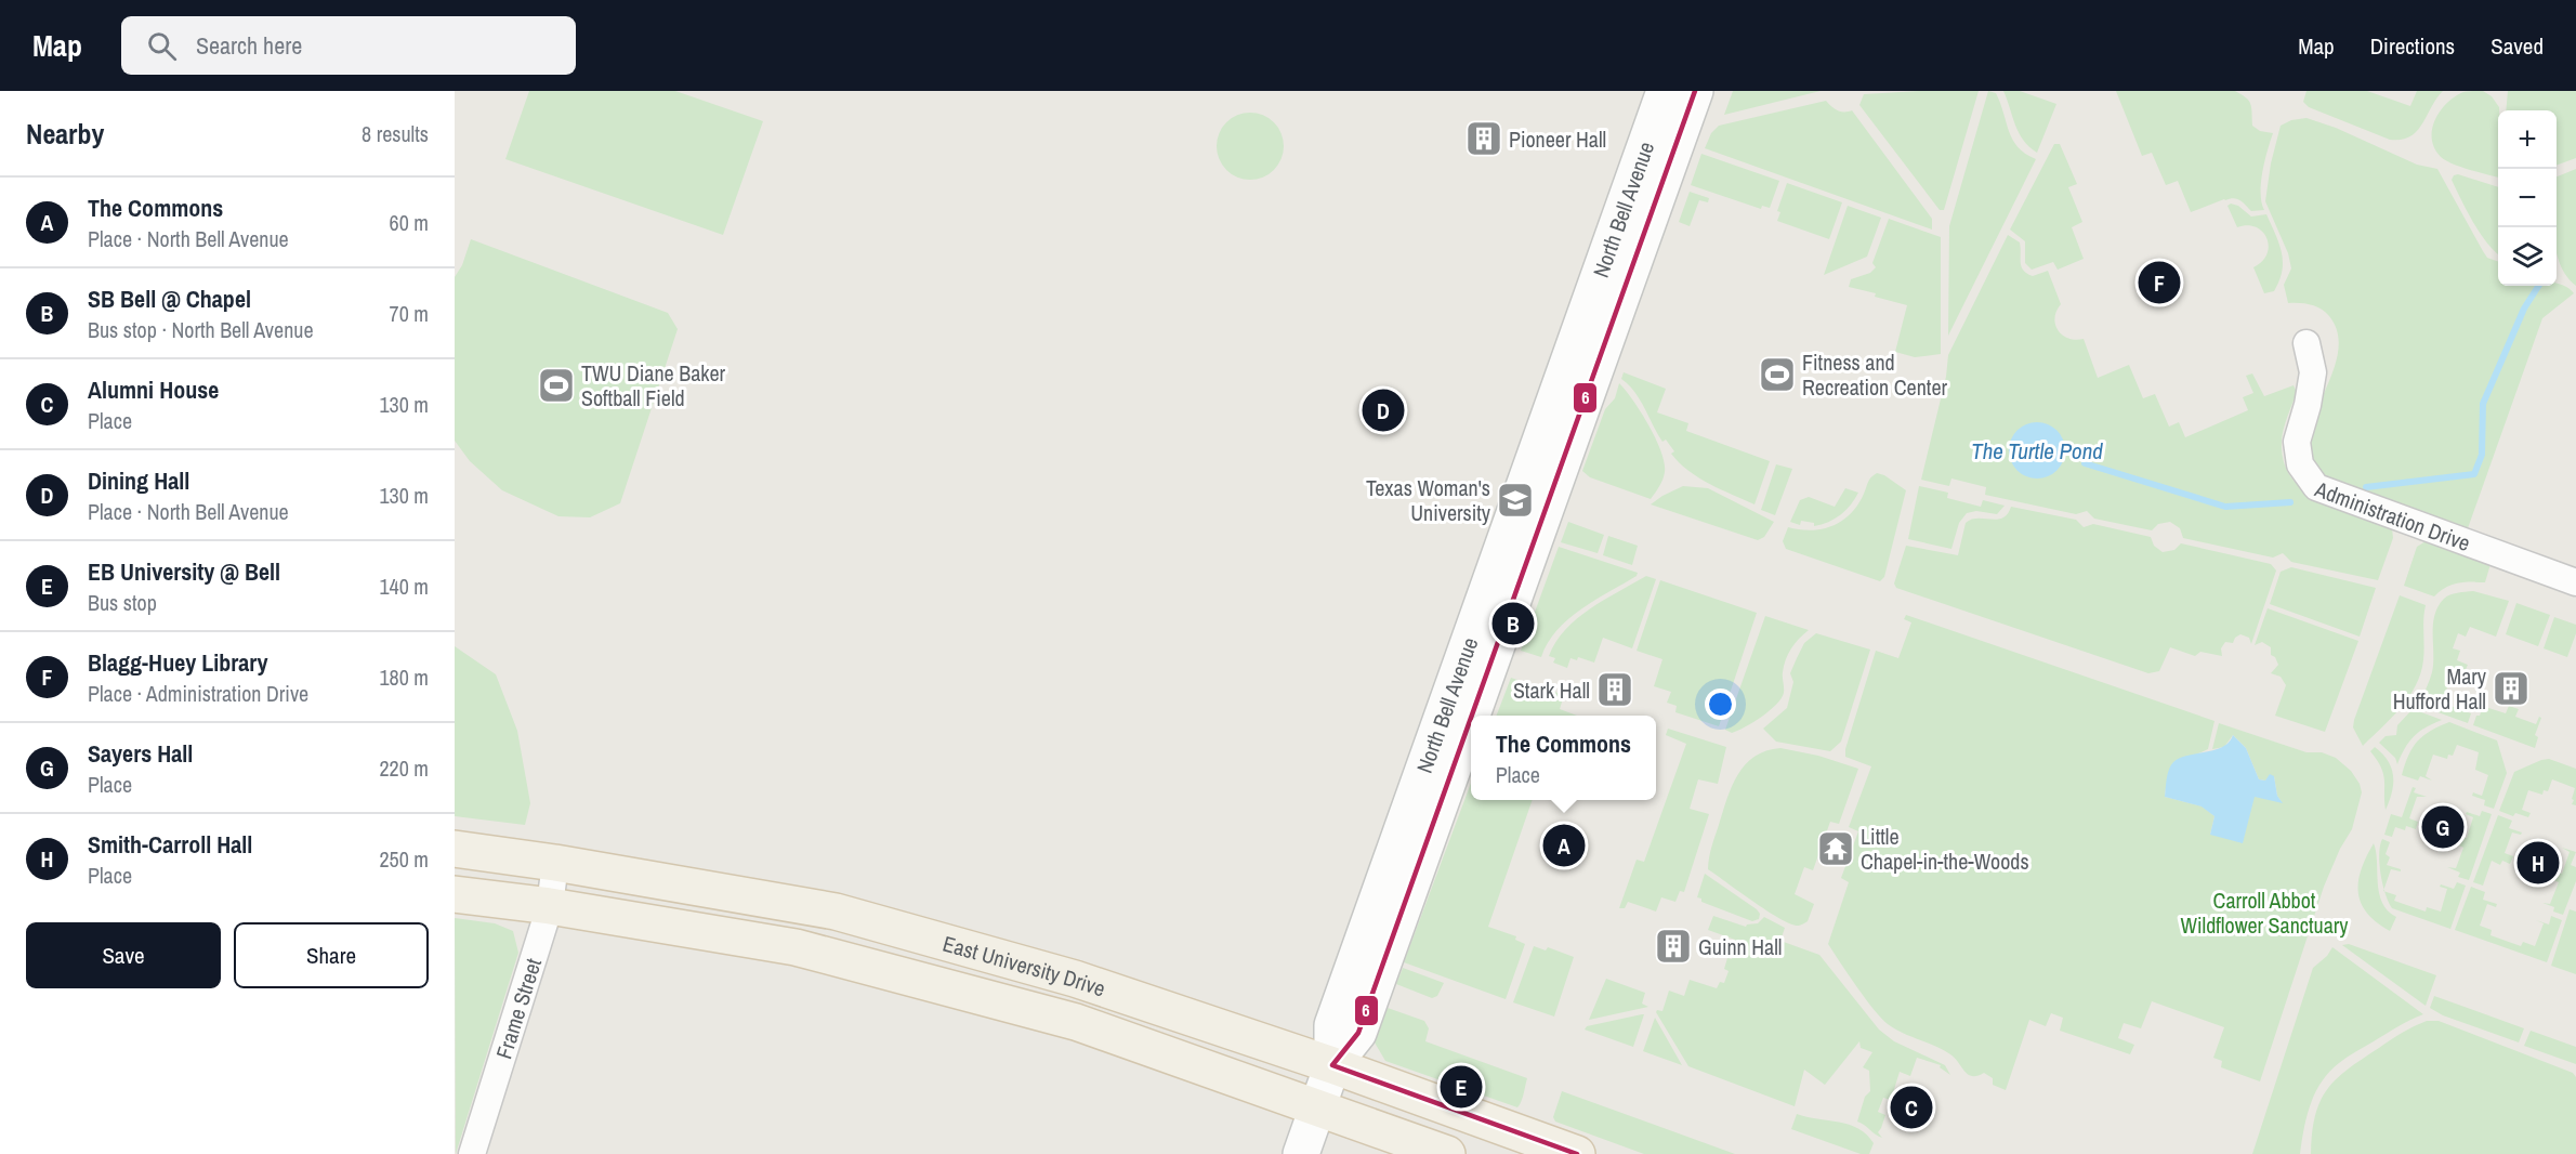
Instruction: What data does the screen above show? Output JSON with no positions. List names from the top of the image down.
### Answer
{
  "streets": {
    "main road": ["North Bell Avenue", "East University Drive"],
    "street": ["Administration Drive", "Frame Street"]
  },
  "crossings": [
    ["North Bell Avenue", "East University Drive"],
    ["East University Drive", "Frame Street"]
  ],
  "water": ["The Turtle Pond"],
  "parks": ["Carroll Abbot Wildflower Sanctuary"],
  "places": {
    "building": [
      "Pioneer Hall",
      "Mary Hufford Hall",
      "Stark Hall",
      "Guinn Hall"
    ],
    "sports": ["Fitness and Recreation Center", "TWU Diane Baker Softball Field"],
    "school or university": ["Texas Woman's University"],
    "temple": ["Little Chapel-in-the-Woods"]
  },
  "lines": ["transit line 6"],
  "page": {
    "header": "Map",
    "search": "Search here",
    "nav": ["Map", "Directions", "Saved"],
    "heading": ["Nearby", "8 results"],
    "map_buttons": ["+", "−"],
    "list": [
      {
        "mark": "A",
        "name": "The Commons",
        "note": "Place · North Bell Avenue",
        "value": "60 m"
      },
      {
        "mark": "B",
        "name": "SB Bell @ Chapel",
        "note": "Bus stop · North Bell Avenue",
        "value": "70 m"
      },
      {
        "mark": "C",
        "name": "Alumni House",
        "note": "Place",
        "value": "130 m"
      },
      {
        "mark": "D",
        "name": "Dining Hall",
        "note": "Place · North Bell Avenue",
        "value": "130 m"
      },
      {
        "mark": "E",
        "name": "EB University @ Bell",
        "note": "Bus stop",
        "value": "140 m"
      },
      {
        "mark": "F",
        "name": "Blagg-Huey Library",
        "note": "Place · Administration Drive",
        "value": "180 m"
      },
      {
        "mark": "G",
        "name": "Sayers Hall",
        "note": "Place",
        "value": "220 m"
      },
      {
        "mark": "H",
        "name": "Smith-Carroll Hall",
        "note": "Place",
        "value": "250 m"
      }
    ],
    "pins": [
      "F",
      "D",
      "B",
      "G",
      "A",
      "H",
      "E",
      "C"
    ],
    "popup": ["The Commons", "Place"],
    "buttons": ["Save", "Share"]
  }
}
